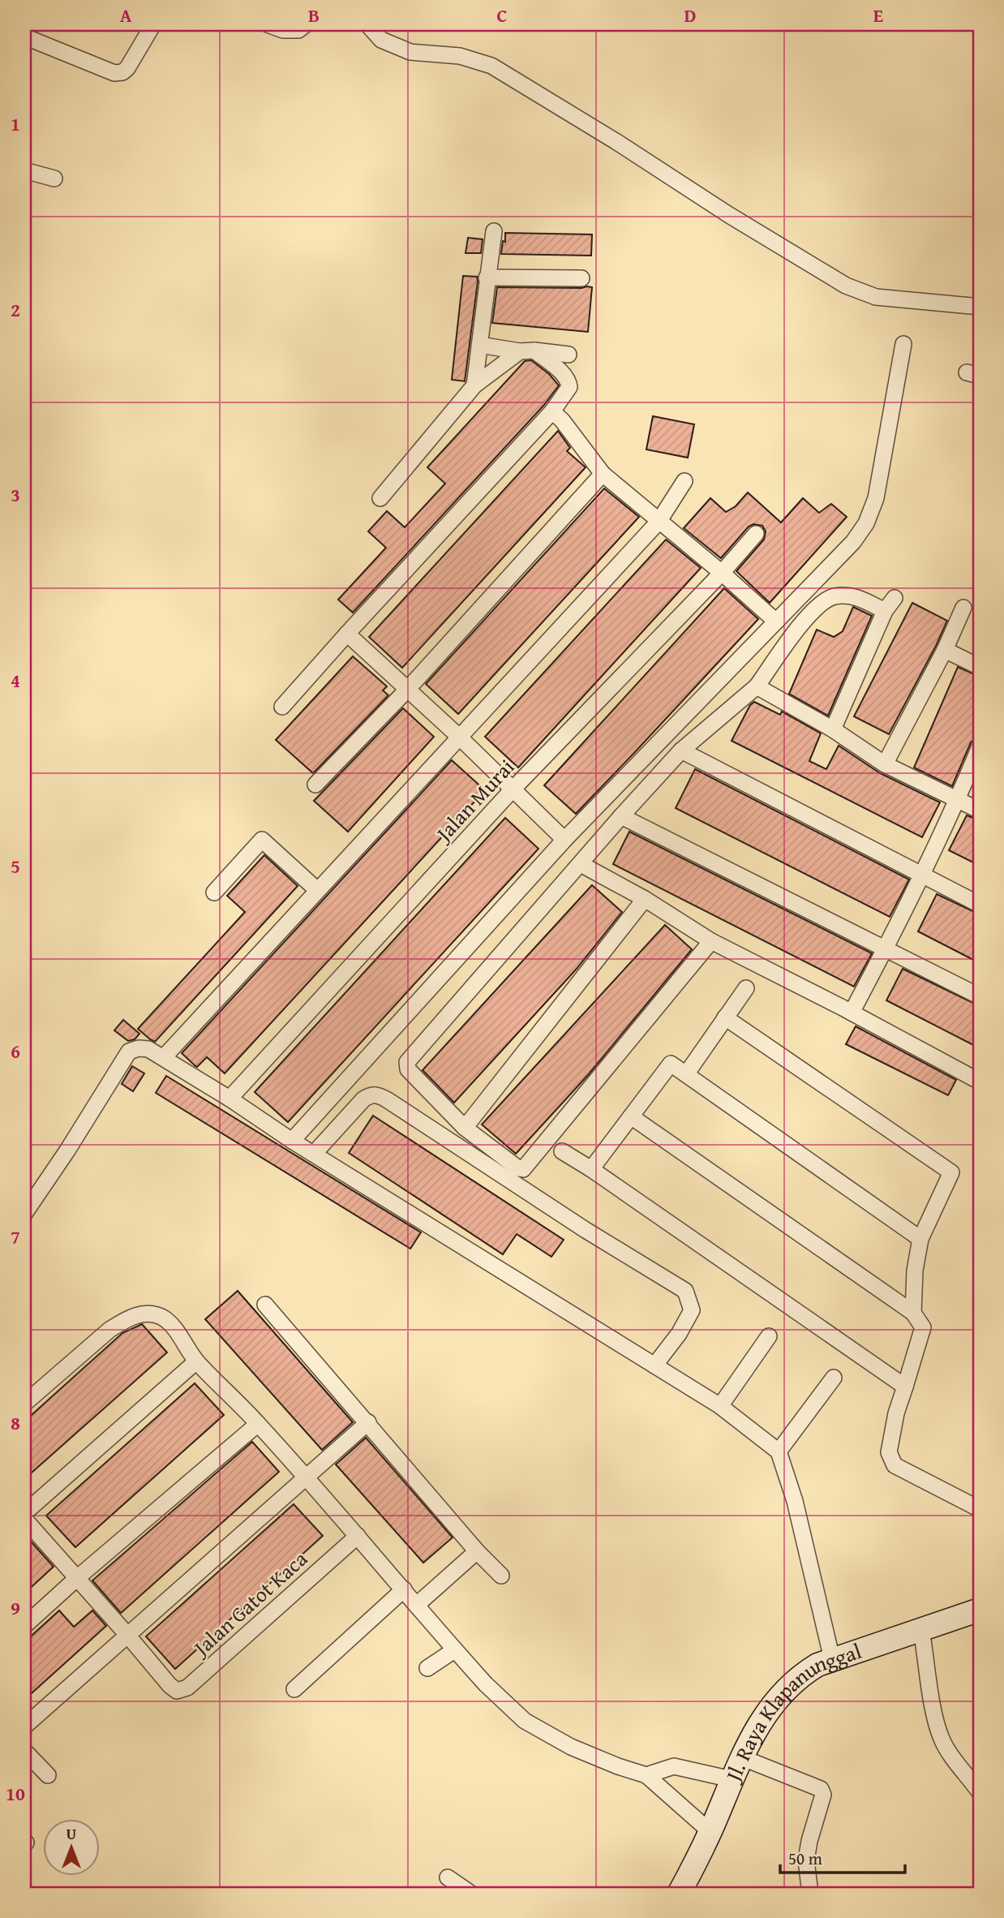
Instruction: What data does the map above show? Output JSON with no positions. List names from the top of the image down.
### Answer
{
  "streets": {
    "street": ["Jalan Murai", "Jalan Gatot Kaca", "Jl. Raya Klapanunggal"]
  },
  "scale_bar": "50 m",
  "north": "top",
  "grid": {
    "columns": [
      "A",
      "B",
      "C",
      "D",
      "E"
    ],
    "rows": [
      "1",
      "2",
      "3",
      "4",
      "5",
      "6",
      "7",
      "8",
      "9",
      "10"
    ]
  }
}
